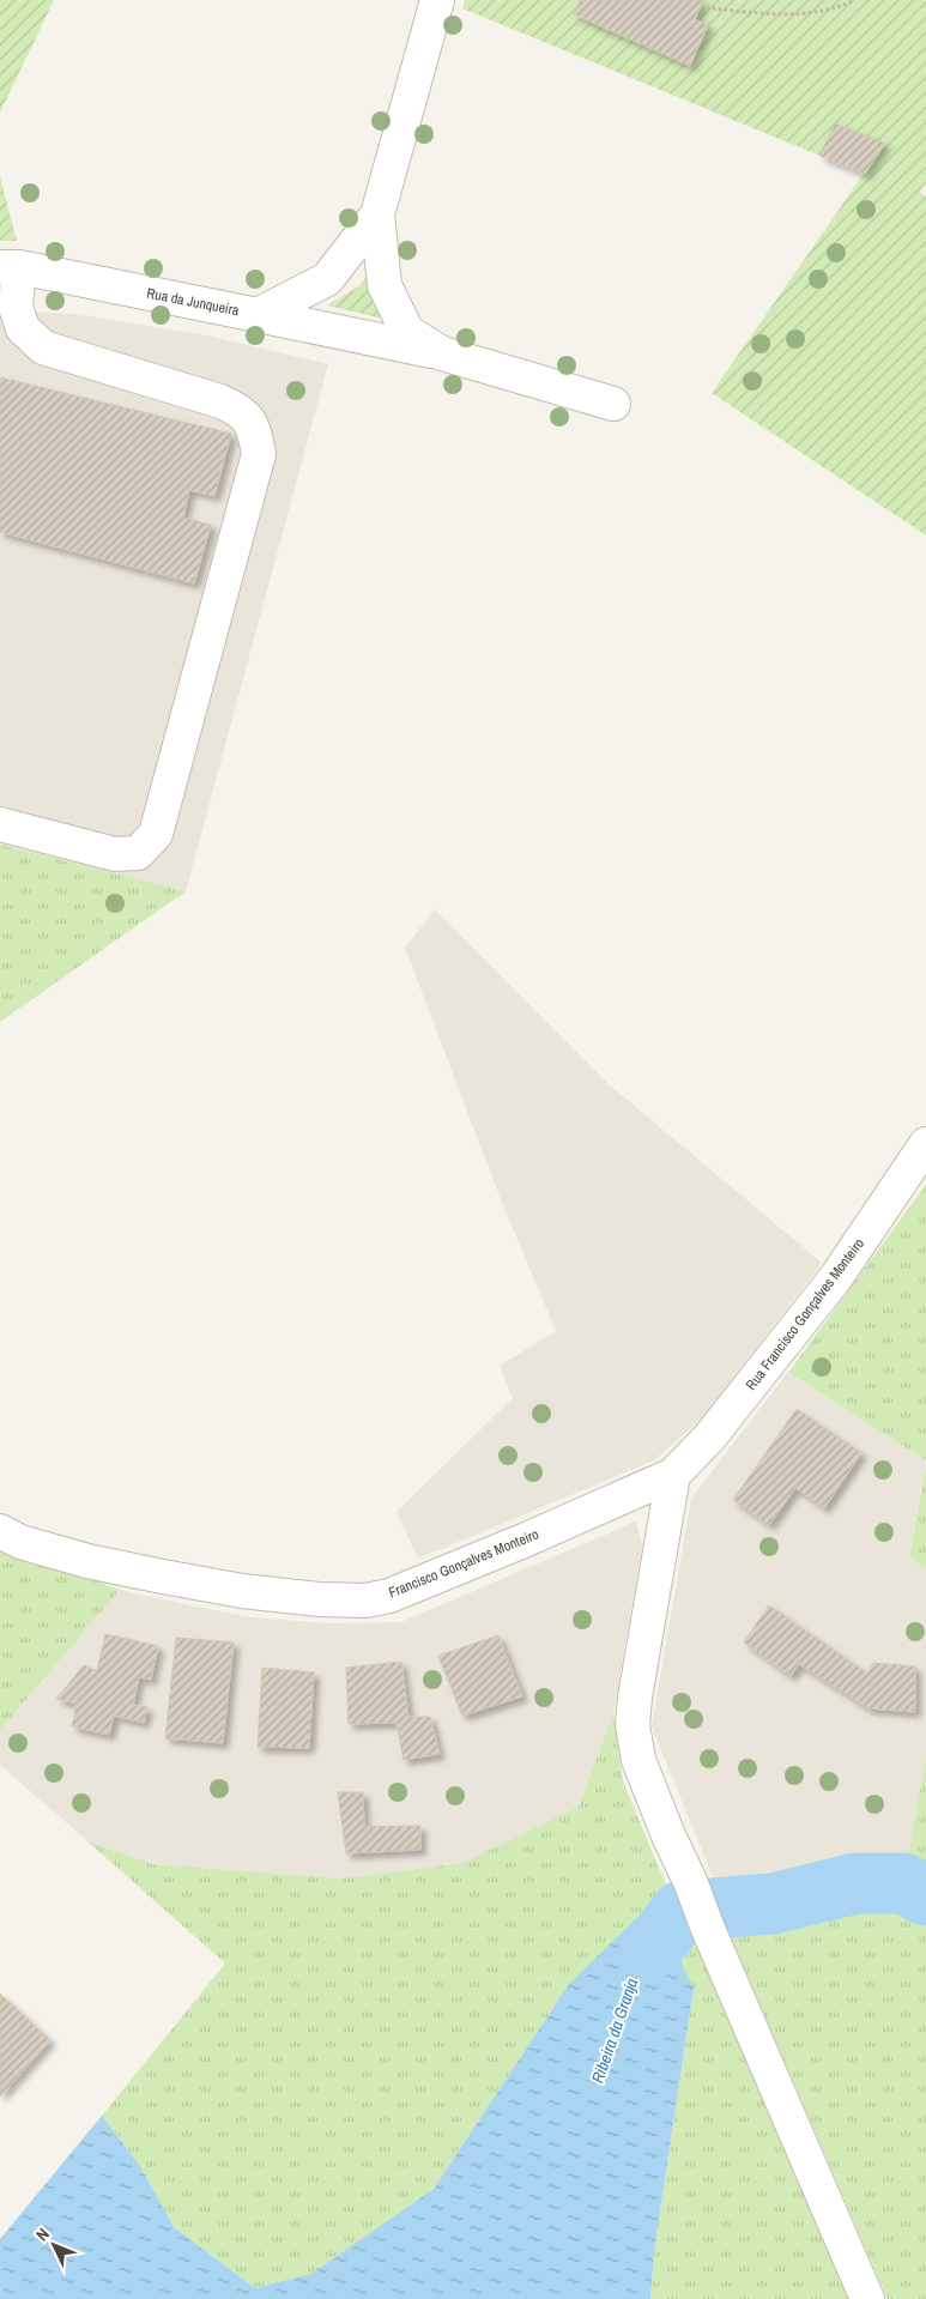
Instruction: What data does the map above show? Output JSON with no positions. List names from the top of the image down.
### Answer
{
  "streets": {
    "street": ["Rua da Junqueira", "Rua Francisco Gonçalves Monteiro", "Francisco Gonçalves Monteiro"]
  },
  "crossings": [
    ["Rua Francisco Gonçalves Monteiro", "Francisco Gonçalves Monteiro"]
  ],
  "water": ["Ribeira da Granja"],
  "north": "top left"
}
